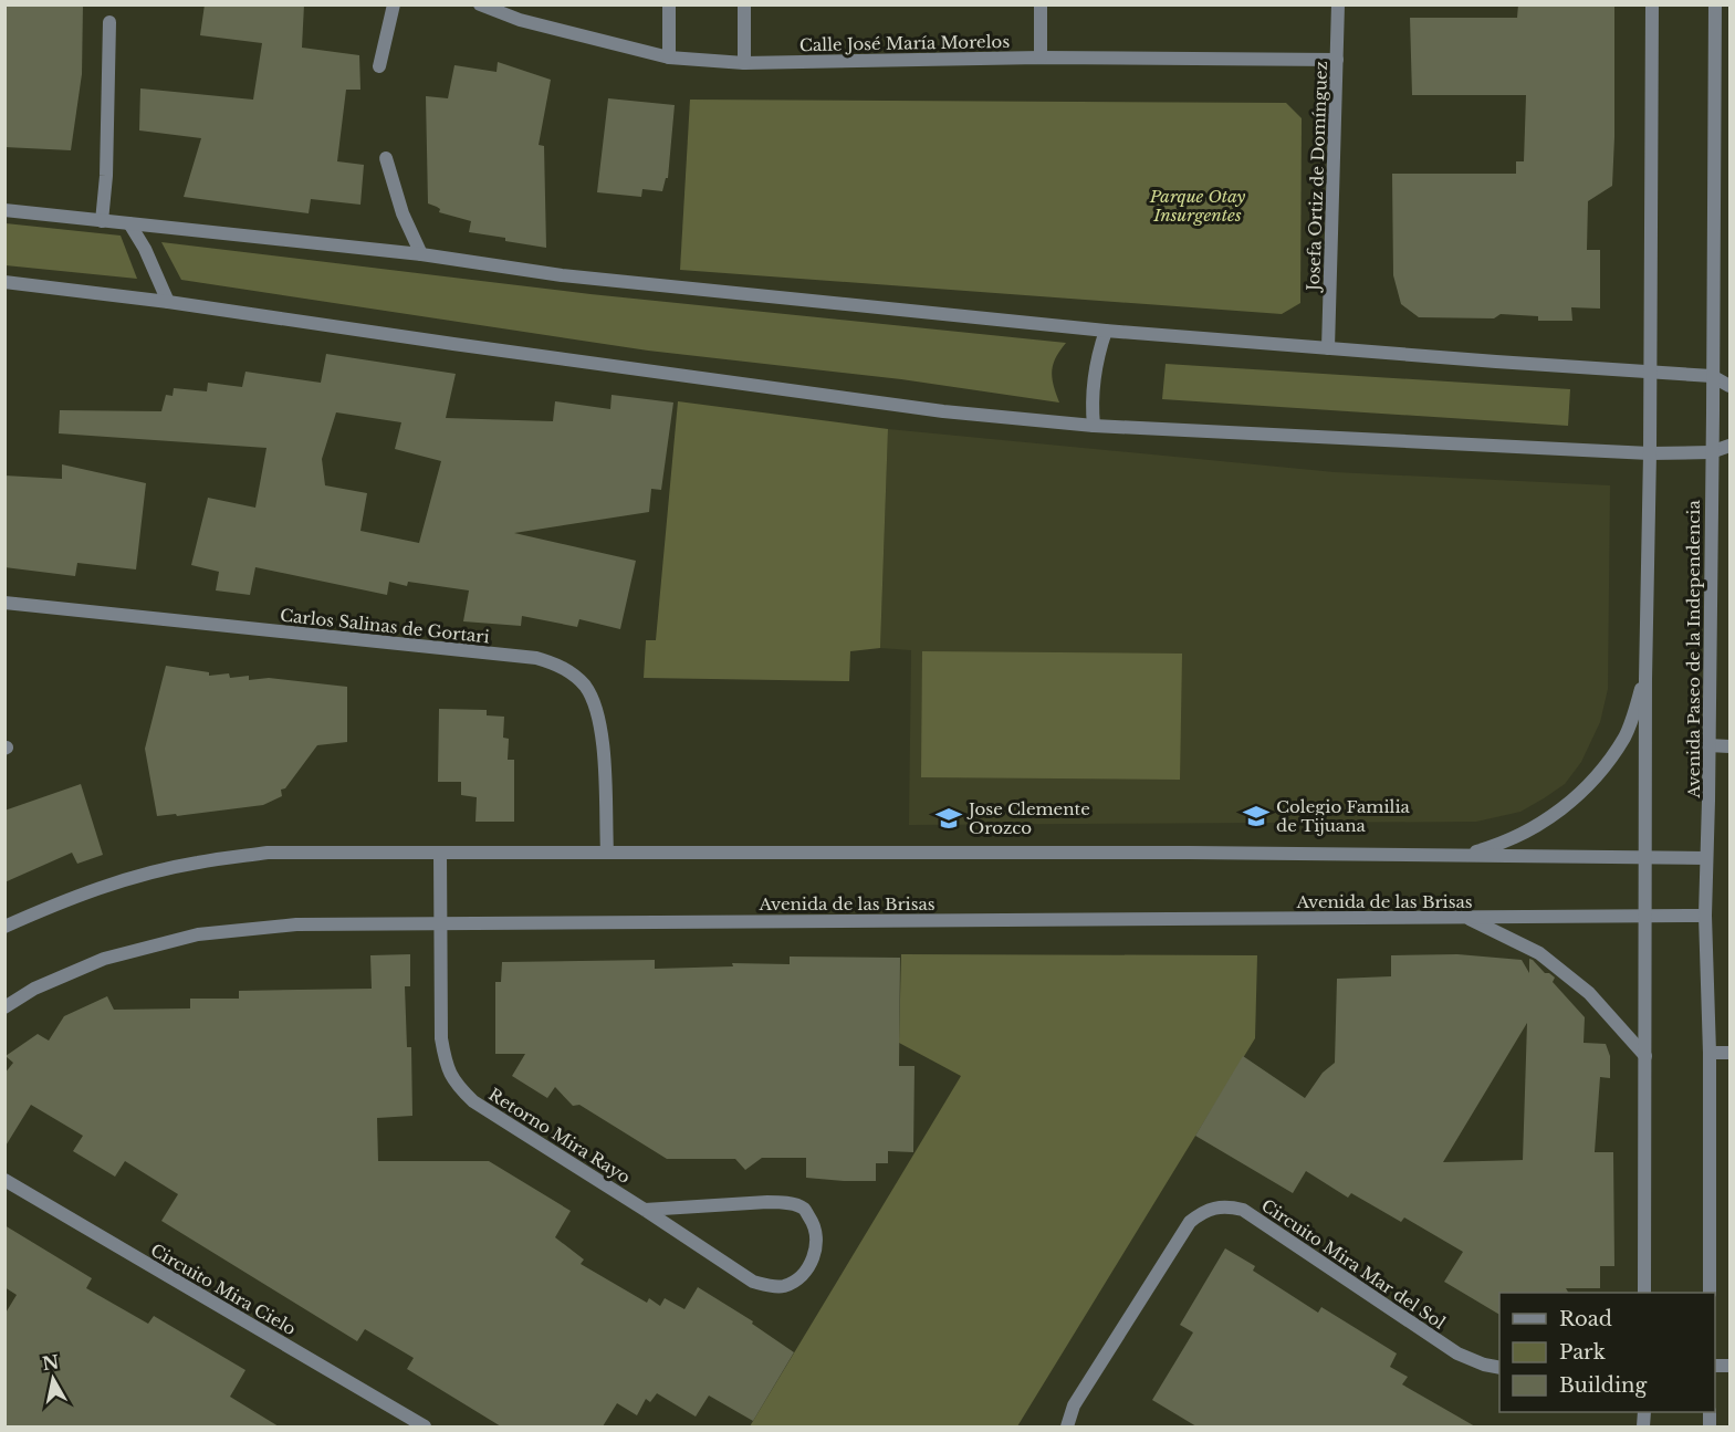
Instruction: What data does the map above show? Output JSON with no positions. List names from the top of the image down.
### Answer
{
  "streets": {
    "street": [
      "Calle José María Morelos",
      "Josefa Ortiz de Domínguez",
      "Carlos Salinas de Gortari",
      "Avenida Paseo de la Independencia",
      "Avenida de las Brisas",
      "Retorno Mira Rayo",
      "Circuito Mira Mar del Sol",
      "Circuito Mira Cielo"
    ]
  },
  "crossings": [
    ["Calle José María Morelos", "Josefa Ortiz de Domínguez"],
    ["Avenida Paseo de la Independencia", "Avenida de las Brisas"],
    ["Avenida de las Brisas", "Retorno Mira Rayo"]
  ],
  "parks": ["Parque Otay Insurgentes"],
  "places": {
    "school or university": ["Colegio Familia de Tijuana", "Jose Clemente Orozco"]
  },
  "legend": ["Road", "Park", "Building"],
  "north": "top"
}
